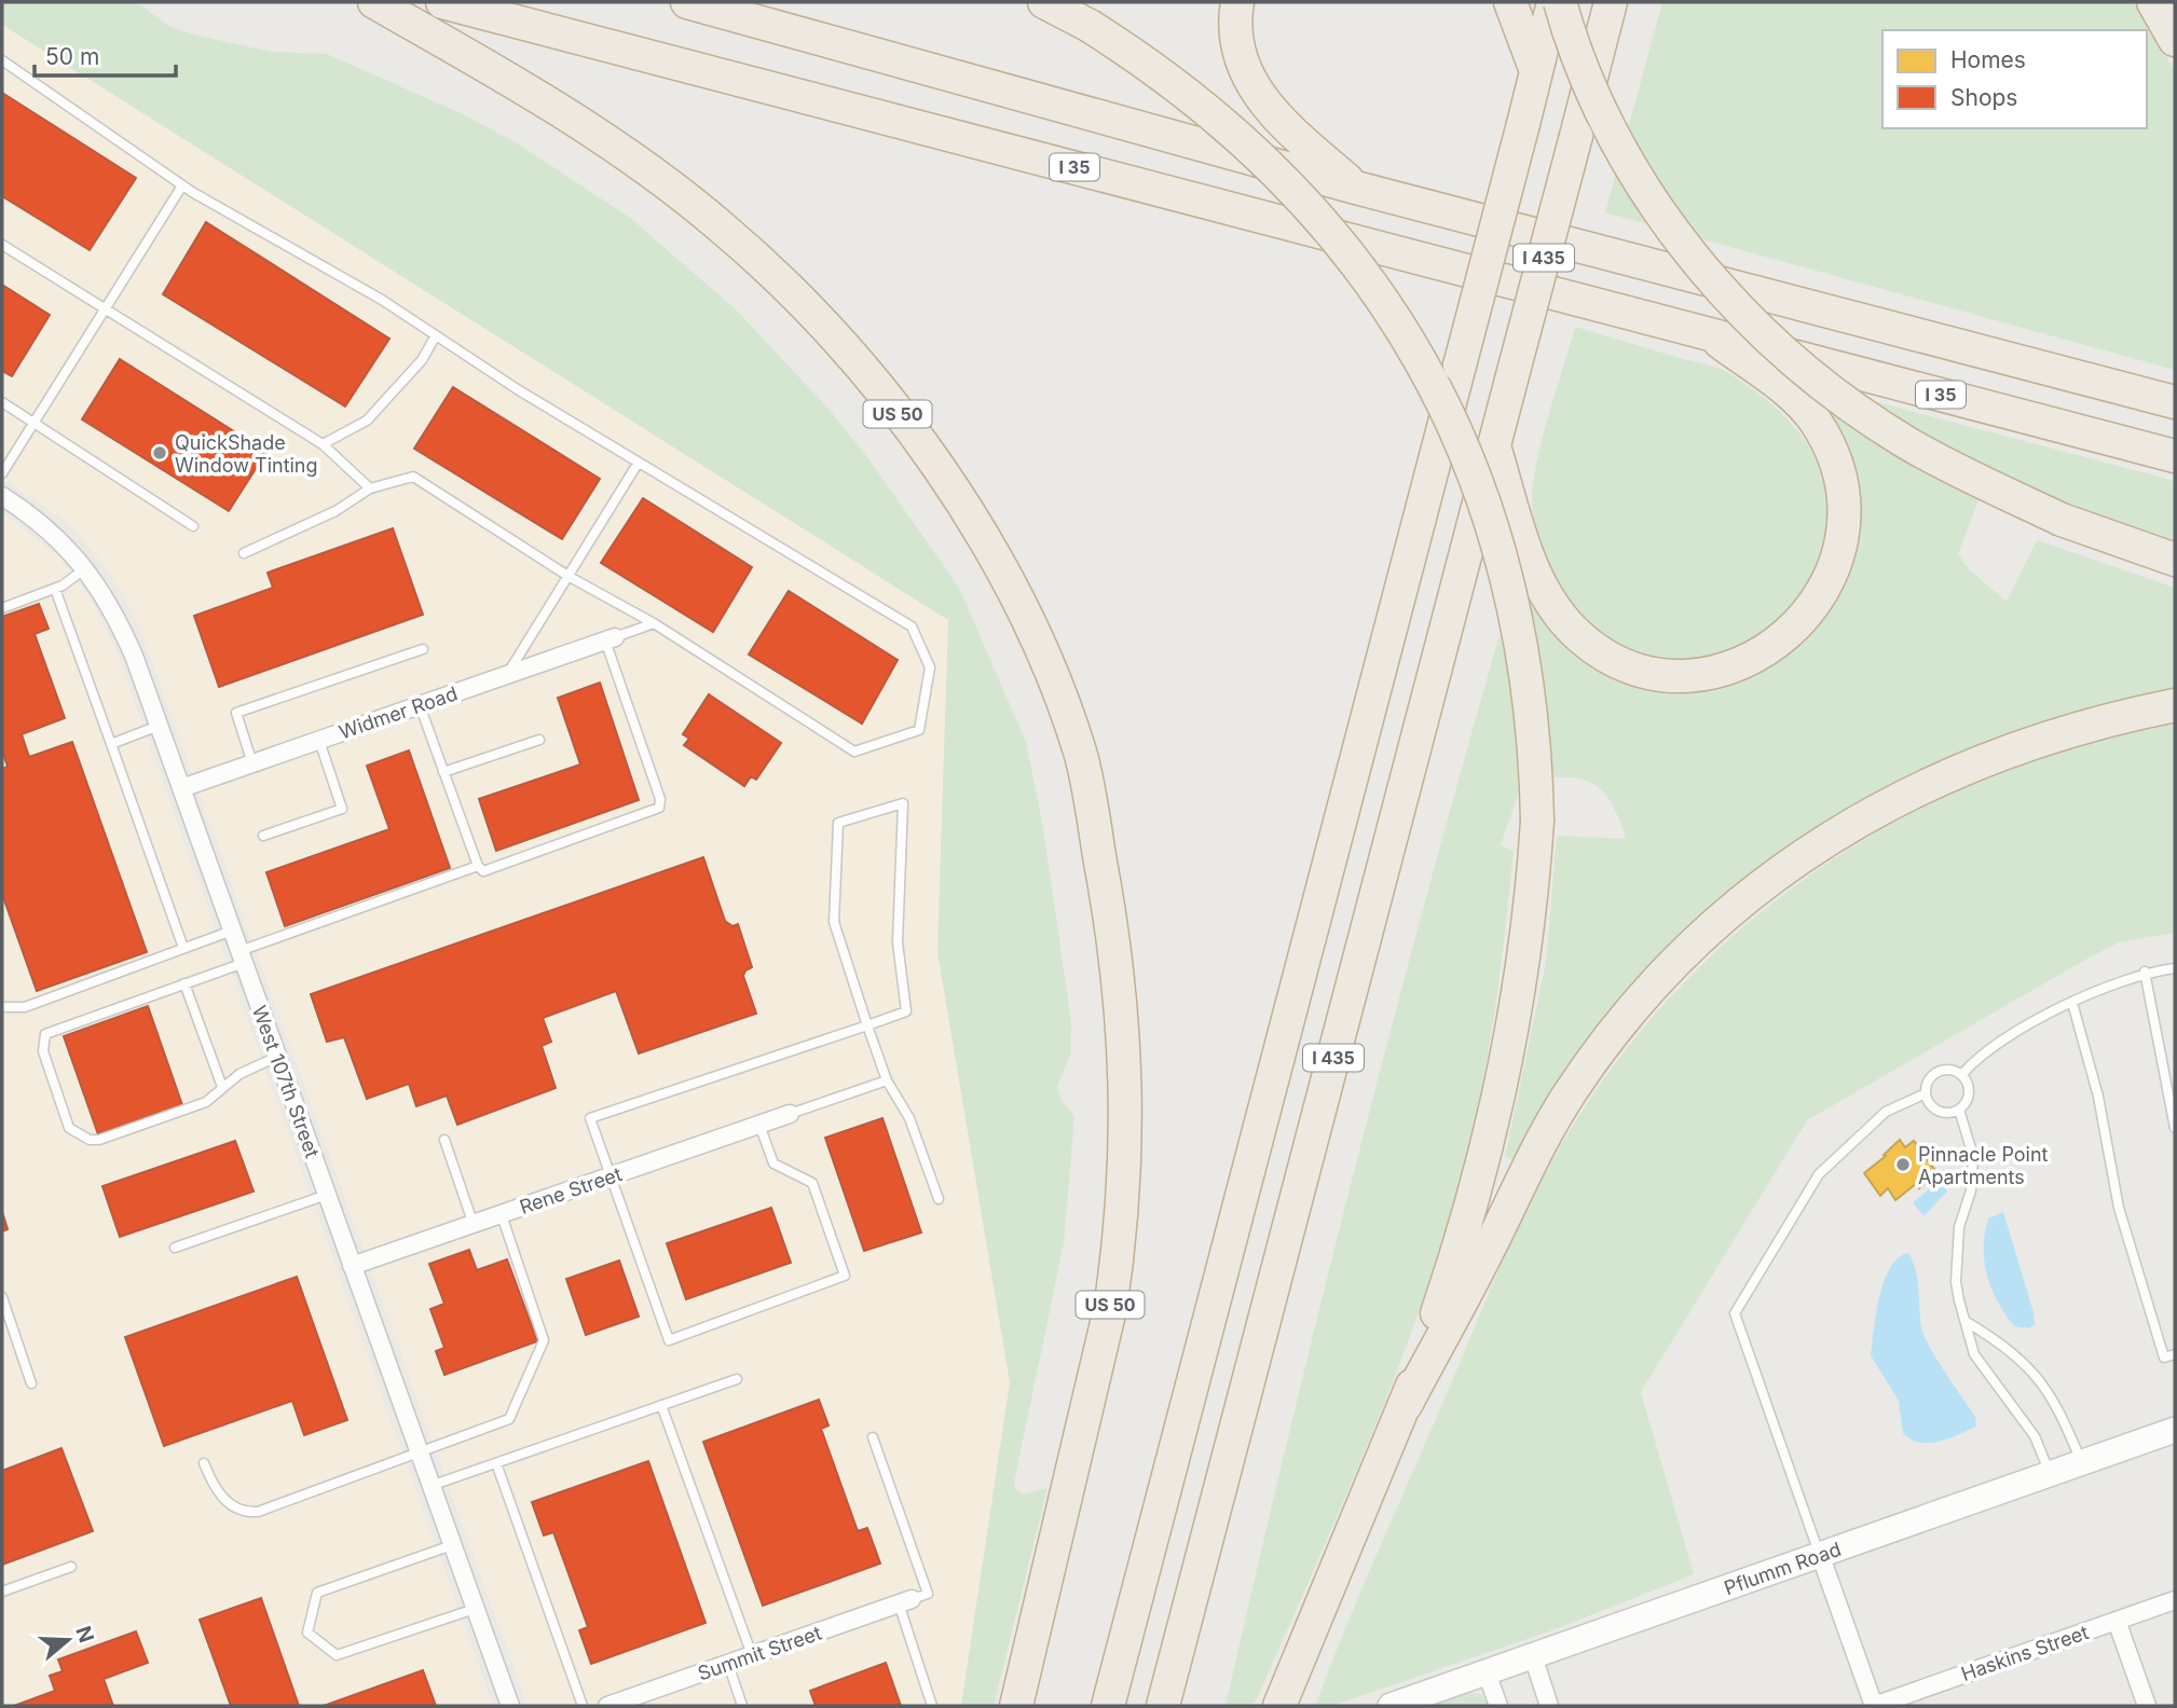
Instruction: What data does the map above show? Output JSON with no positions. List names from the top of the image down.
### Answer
{
  "streets": {
    "highway": ["I 35", "I 435", "US 50"],
    "main road": ["Pflumm Road"],
    "street": [
      "Widmer Road",
      "West 107th Street",
      "Rene Street",
      "Summit Street",
      "Haskins Street"
    ]
  },
  "crossings": [
    ["Widmer Road", "West 107th Street"],
    ["West 107th Street", "Rene Street"]
  ],
  "places": ["QuickShade Window Tinting", "Pinnacle Point Apartments"],
  "legend": ["Homes", "Shops"],
  "scale_bar": "50 m",
  "north": "right"
}
